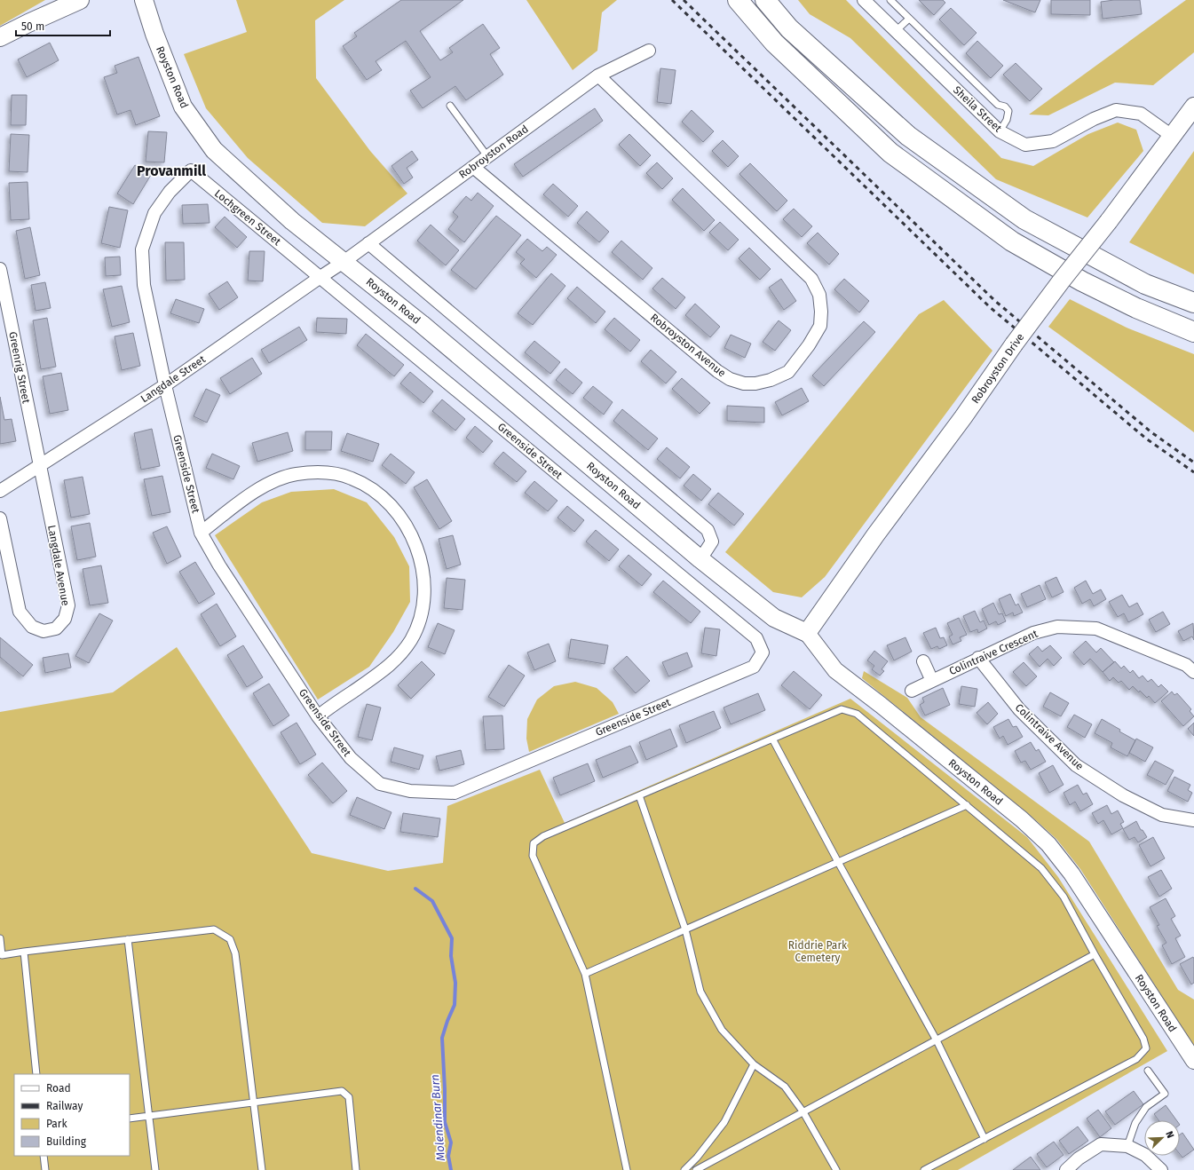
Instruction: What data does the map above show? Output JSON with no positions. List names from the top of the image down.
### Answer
{
  "streets": {
    "main road": ["Royston Road", "Robroyston Drive"],
    "street": [
      "Sheila Street",
      "Robroyston Road",
      "Lochgreen Street",
      "Robroyston Avenue",
      "Greenrig Street",
      "Langdale Street",
      "Greenside Street",
      "Langdale Avenue",
      "Colintraive Crescent",
      "Colintraive Avenue"
    ]
  },
  "crossings": [
    ["Royston Road", "Robroyston Road"],
    ["Royston Road", "Robroyston Drive"],
    ["Royston Road", "Langdale Street"],
    ["Sheila Street", "Robroyston Drive"],
    ["Robroyston Road", "Robroyston Avenue"],
    ["Robroyston Road", "Langdale Street"],
    ["Lochgreen Street", "Langdale Street"],
    ["Lochgreen Street", "Greenside Street"],
    ["Greenrig Street", "Langdale Street"],
    ["Greenrig Street", "Langdale Avenue"],
    ["Langdale Street", "Greenside Street"],
    ["Langdale Street", "Langdale Avenue"],
    ["Colintraive Crescent", "Colintraive Avenue"]
  ],
  "districts": ["Provanmill"],
  "water": ["Molendinar Burn"],
  "parks": ["Riddrie Park Cemetery"],
  "legend": [
    "Road",
    "Railway",
    "Park",
    "Building"
  ],
  "scale_bar": "50 m",
  "north": "top right"
}
